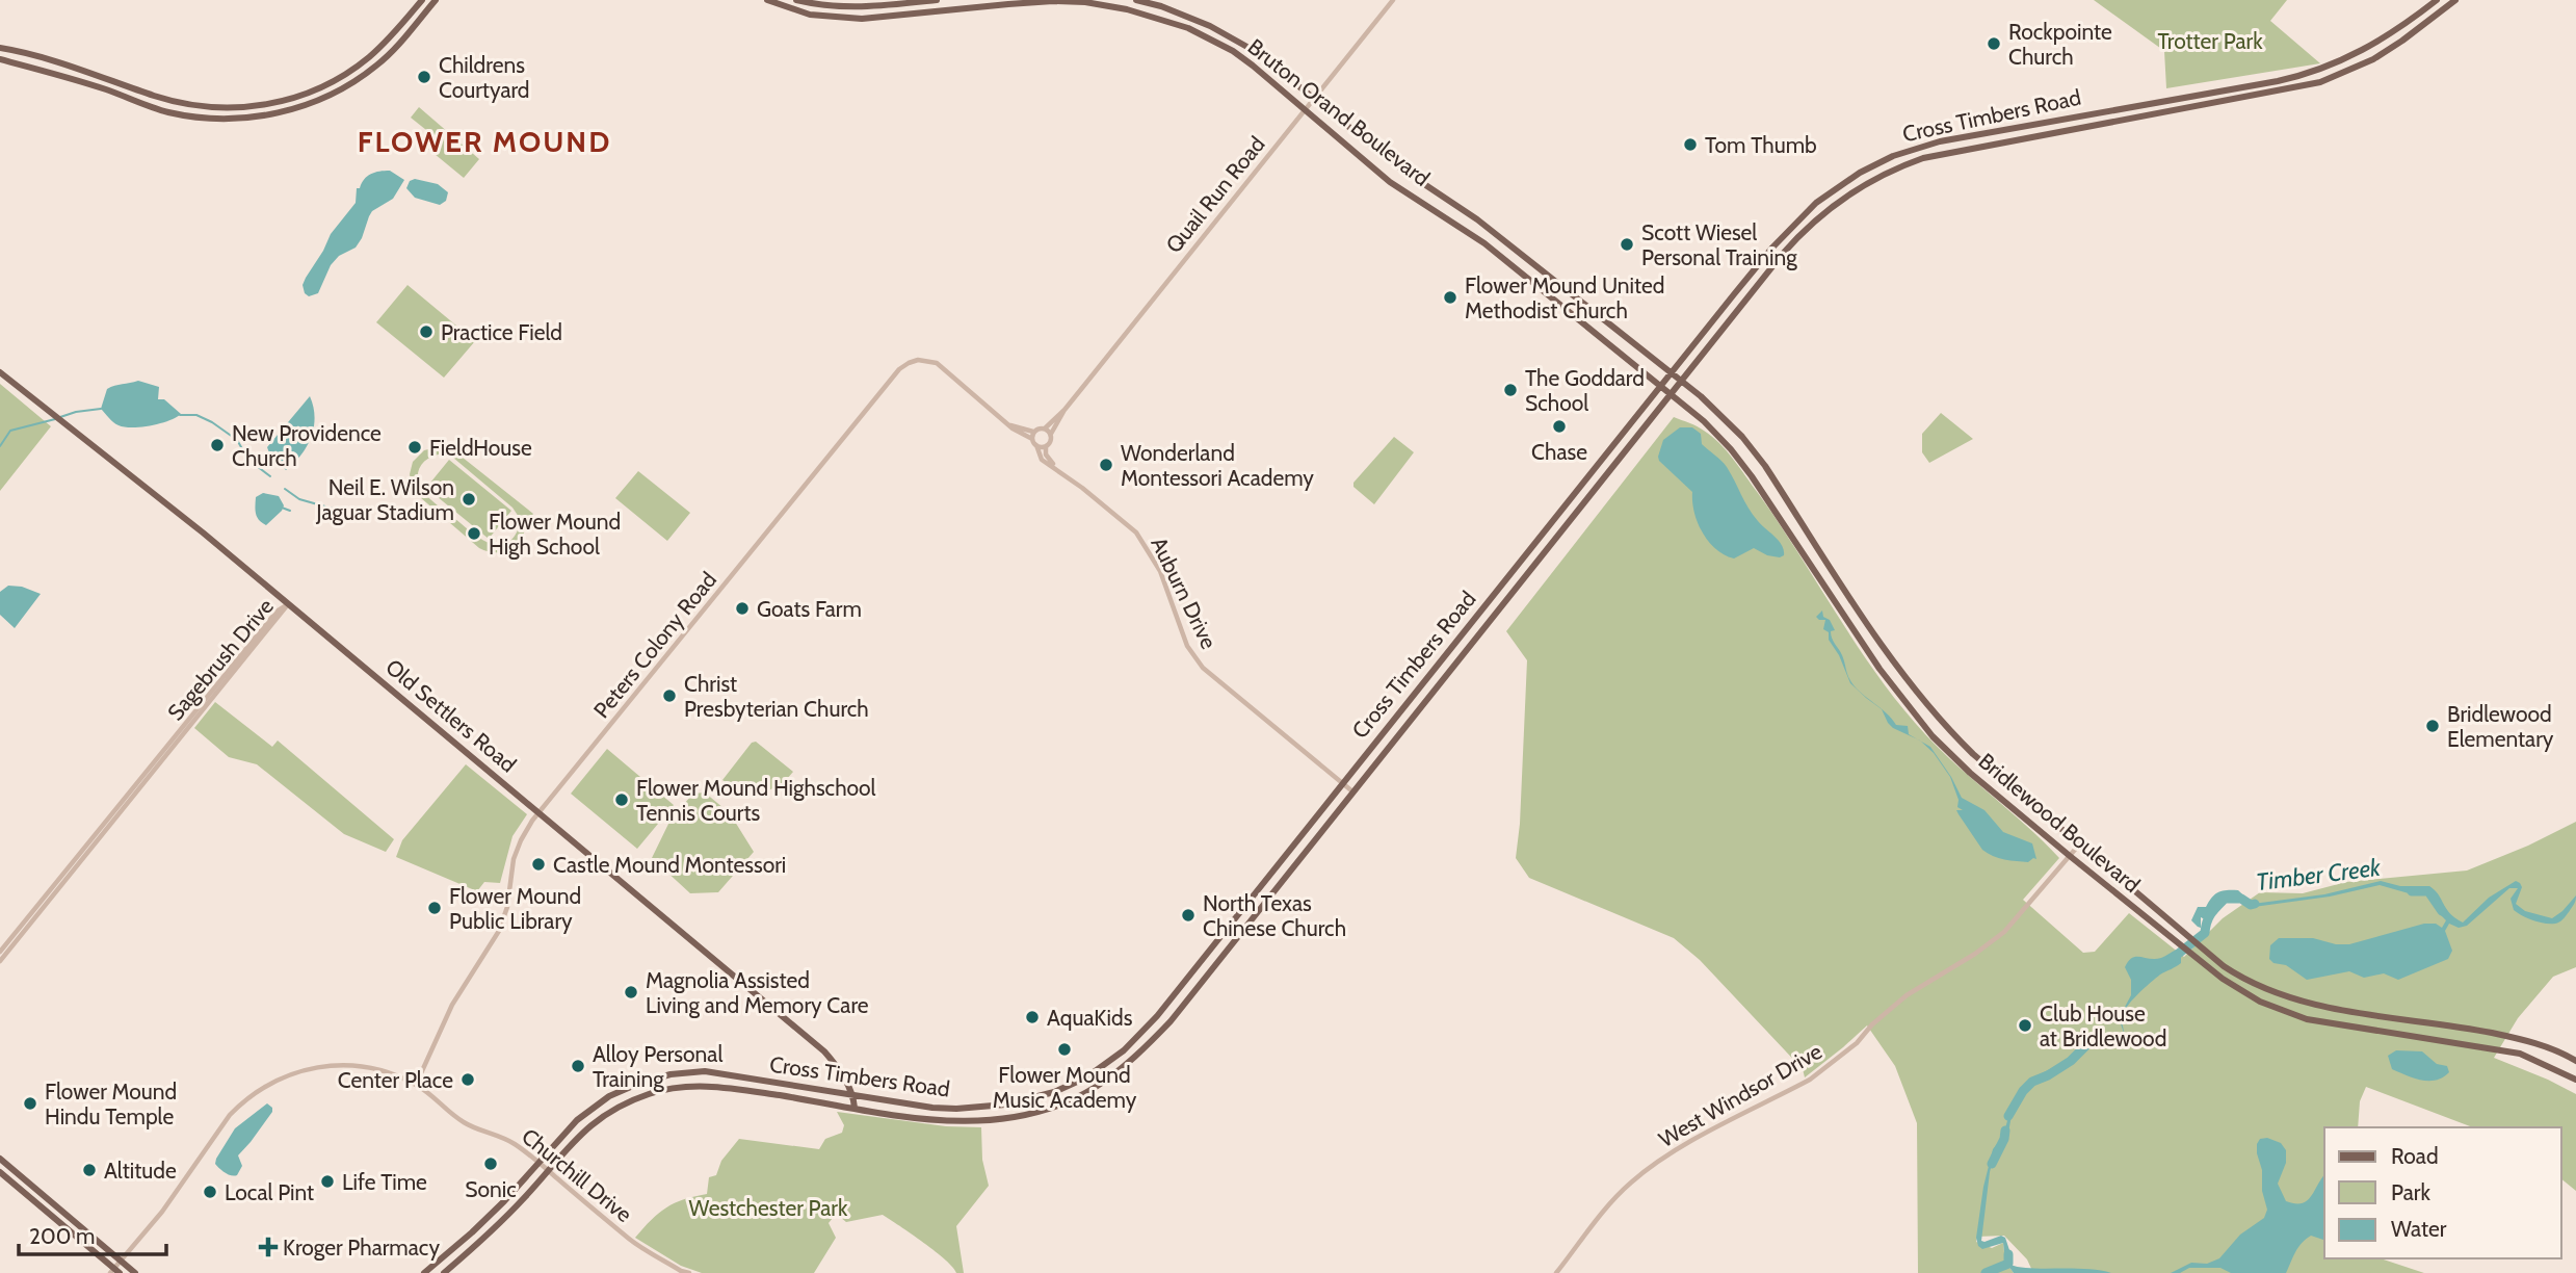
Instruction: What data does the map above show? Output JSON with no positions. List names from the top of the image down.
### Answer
{
  "streets": {
    "main road": [
      "Bruton Orand Boulevard",
      "Cross Timbers Road",
      "Old Settlers Road",
      "Bridlewood Boulevard"
    ],
    "street": [
      "Quail Run Road",
      "Auburn Drive",
      "Peters Colony Road",
      "Sagebrush Drive",
      "West Windsor Drive",
      "Churchill Drive"
    ]
  },
  "crossings": [
    ["Bruton Orand Boulevard", "Cross Timbers Road"],
    ["Bruton Orand Boulevard", "Quail Run Road"],
    ["Bruton Orand Boulevard", "Bridlewood Boulevard"],
    ["Cross Timbers Road", "Auburn Drive"],
    ["Cross Timbers Road", "Old Settlers Road"],
    ["Cross Timbers Road", "Bridlewood Boulevard"],
    ["Cross Timbers Road", "Churchill Drive"],
    ["Quail Run Road", "Auburn Drive"],
    ["Quail Run Road", "Peters Colony Road"],
    ["Auburn Drive", "Peters Colony Road"],
    ["Peters Colony Road", "Old Settlers Road"],
    ["Peters Colony Road", "Churchill Drive"],
    ["Sagebrush Drive", "Old Settlers Road"],
    ["Bridlewood Boulevard", "West Windsor Drive"]
  ],
  "districts": ["FLOWER MOUND"],
  "water": ["Timber Creek"],
  "parks": ["Trotter Park", "Westchester Park"],
  "places": {
    "other": [
      "Rockpointe Church",
      "Childrens Courtyard",
      "Tom Thumb",
      "Scott Wiesel Personal Training",
      "Flower Mound United Methodist Church",
      "Practice Field",
      "The Goddard School",
      "Chase",
      "New Providence Church",
      "FieldHouse",
      "Wonderland Montessori Academy",
      "Neil E. Wilson Jaguar Stadium",
      "Flower Mound High School",
      "Goats Farm",
      "Christ Presbyterian Church",
      "Bridlewood Elementary",
      "Flower Mound Highschool Tennis Courts",
      "Castle Mound Montessori",
      "Flower Mound Public Library",
      "North Texas Chinese Church",
      "Magnolia Assisted Living and Memory Care",
      "AquaKids",
      "Club House at Bridlewood",
      "Flower Mound Music Academy",
      "Alloy Personal Training",
      "Center Place",
      "Flower Mound Hindu Temple",
      "Sonic",
      "Altitude",
      "Life Time",
      "Local Pint"
    ],
    "health": ["Kroger Pharmacy"]
  },
  "legend": ["Road", "Park", "Water"],
  "scale_bar": "200 m"
}
